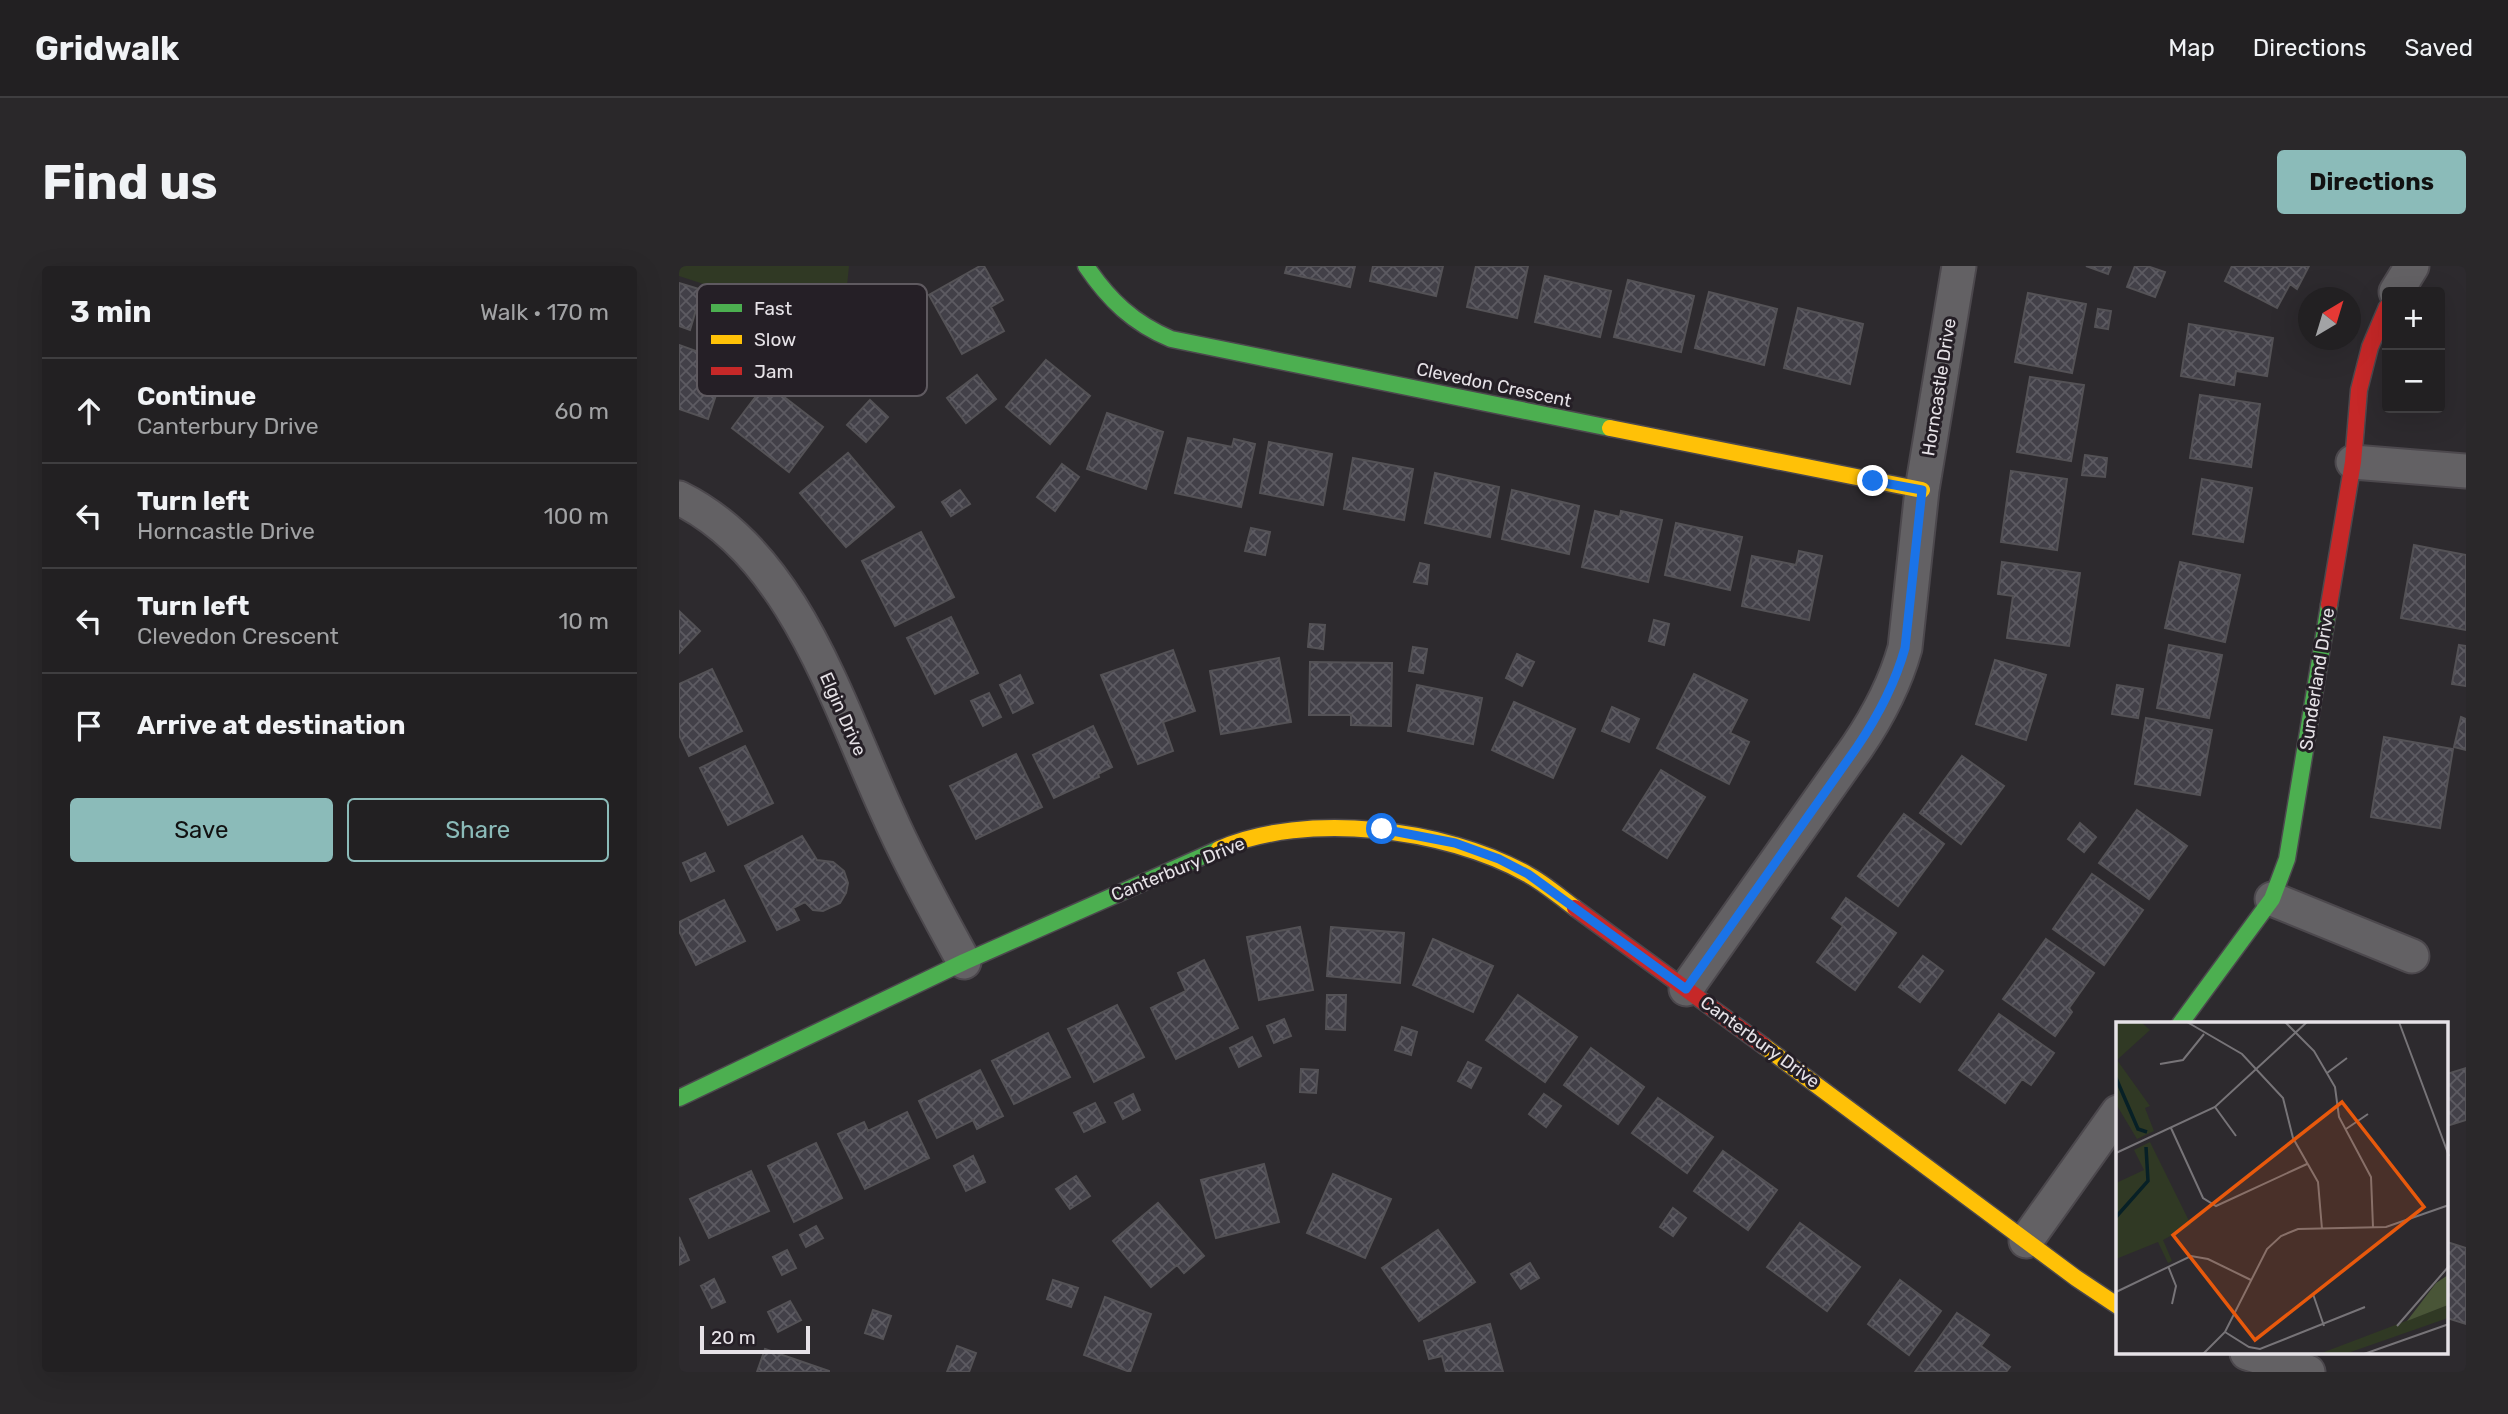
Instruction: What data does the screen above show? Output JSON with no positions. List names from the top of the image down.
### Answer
{
  "streets": {
    "street": [
      "Clevedon Crescent",
      "Horncastle Drive",
      "Sunderland Drive",
      "Elgin Drive",
      "Canterbury Drive"
    ]
  },
  "crossings": [
    ["Clevedon Crescent", "Horncastle Drive"],
    ["Horncastle Drive", "Canterbury Drive"],
    ["Elgin Drive", "Canterbury Drive"]
  ],
  "legend": ["Fast", "Slow", "Jam"],
  "scale_bar": "20 m",
  "north": "top right",
  "page": {
    "header": "Gridwalk",
    "nav": ["Map", "Directions", "Saved"],
    "buttons": [
      "Directions",
      ["Save", "Share"]
    ],
    "title": "Find us",
    "heading": ["3 min", "Walk · 170 m"],
    "map_buttons": ["+", "−"],
    "list": [
      ["Continue", "Canterbury Drive", "60 m"],
      ["Turn left", "Horncastle Drive", "100 m"],
      ["Turn left", "Clevedon Crescent", "10 m"],
      "Arrive at destination"
    ],
    "scale": "20 m"
  }
}
